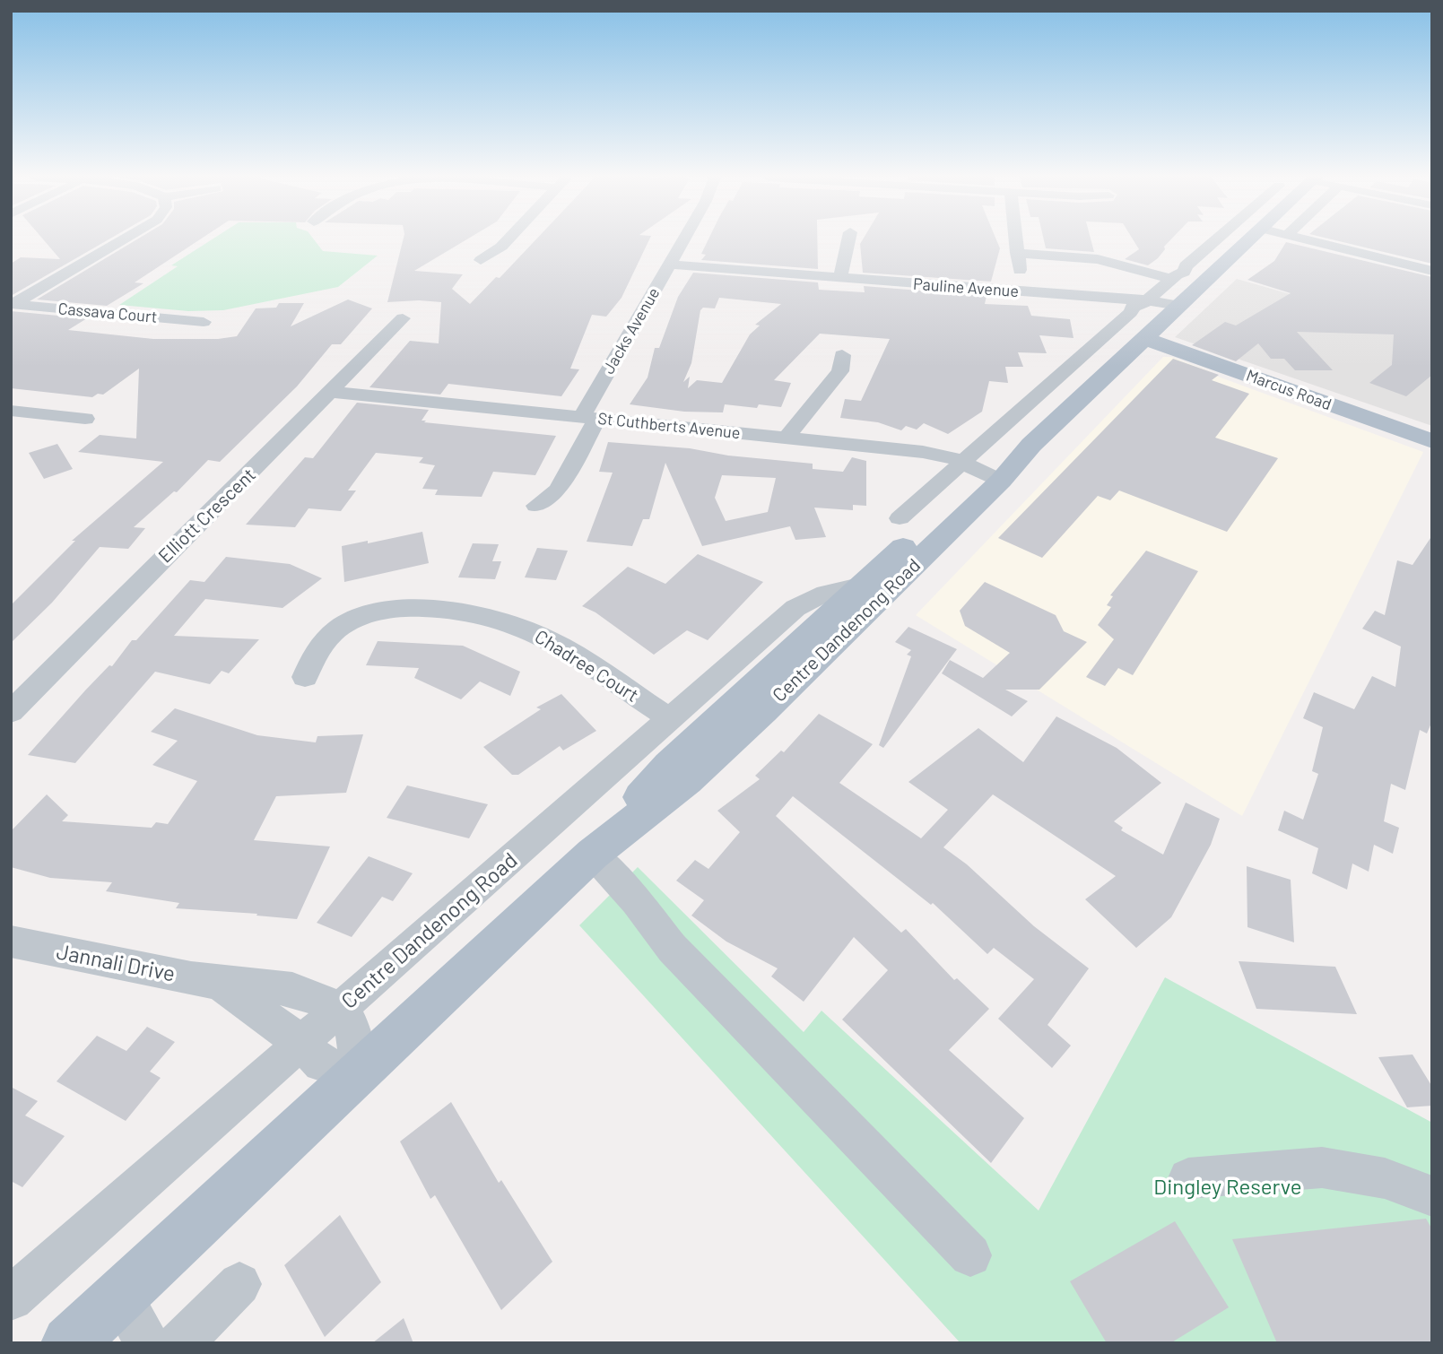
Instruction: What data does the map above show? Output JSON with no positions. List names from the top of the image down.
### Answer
{
  "streets": {
    "main road": ["Marcus Road", "Centre Dandenong Road"],
    "street": [
      "Pauline Avenue",
      "Cassava Court",
      "Jacks Avenue",
      "St Cuthberts Avenue",
      "Elliott Crescent",
      "Chadree Court",
      "Jannali Drive"
    ]
  },
  "crossings": [
    ["Pauline Avenue", "Jacks Avenue"],
    ["Pauline Avenue", "Centre Dandenong Road"],
    ["Jacks Avenue", "St Cuthberts Avenue"],
    ["Marcus Road", "Centre Dandenong Road"],
    ["St Cuthberts Avenue", "Elliott Crescent"],
    ["St Cuthberts Avenue", "Centre Dandenong Road"],
    ["Centre Dandenong Road", "Chadree Court"],
    ["Centre Dandenong Road", "Jannali Drive"]
  ],
  "parks": ["Dingley Reserve"]
}
